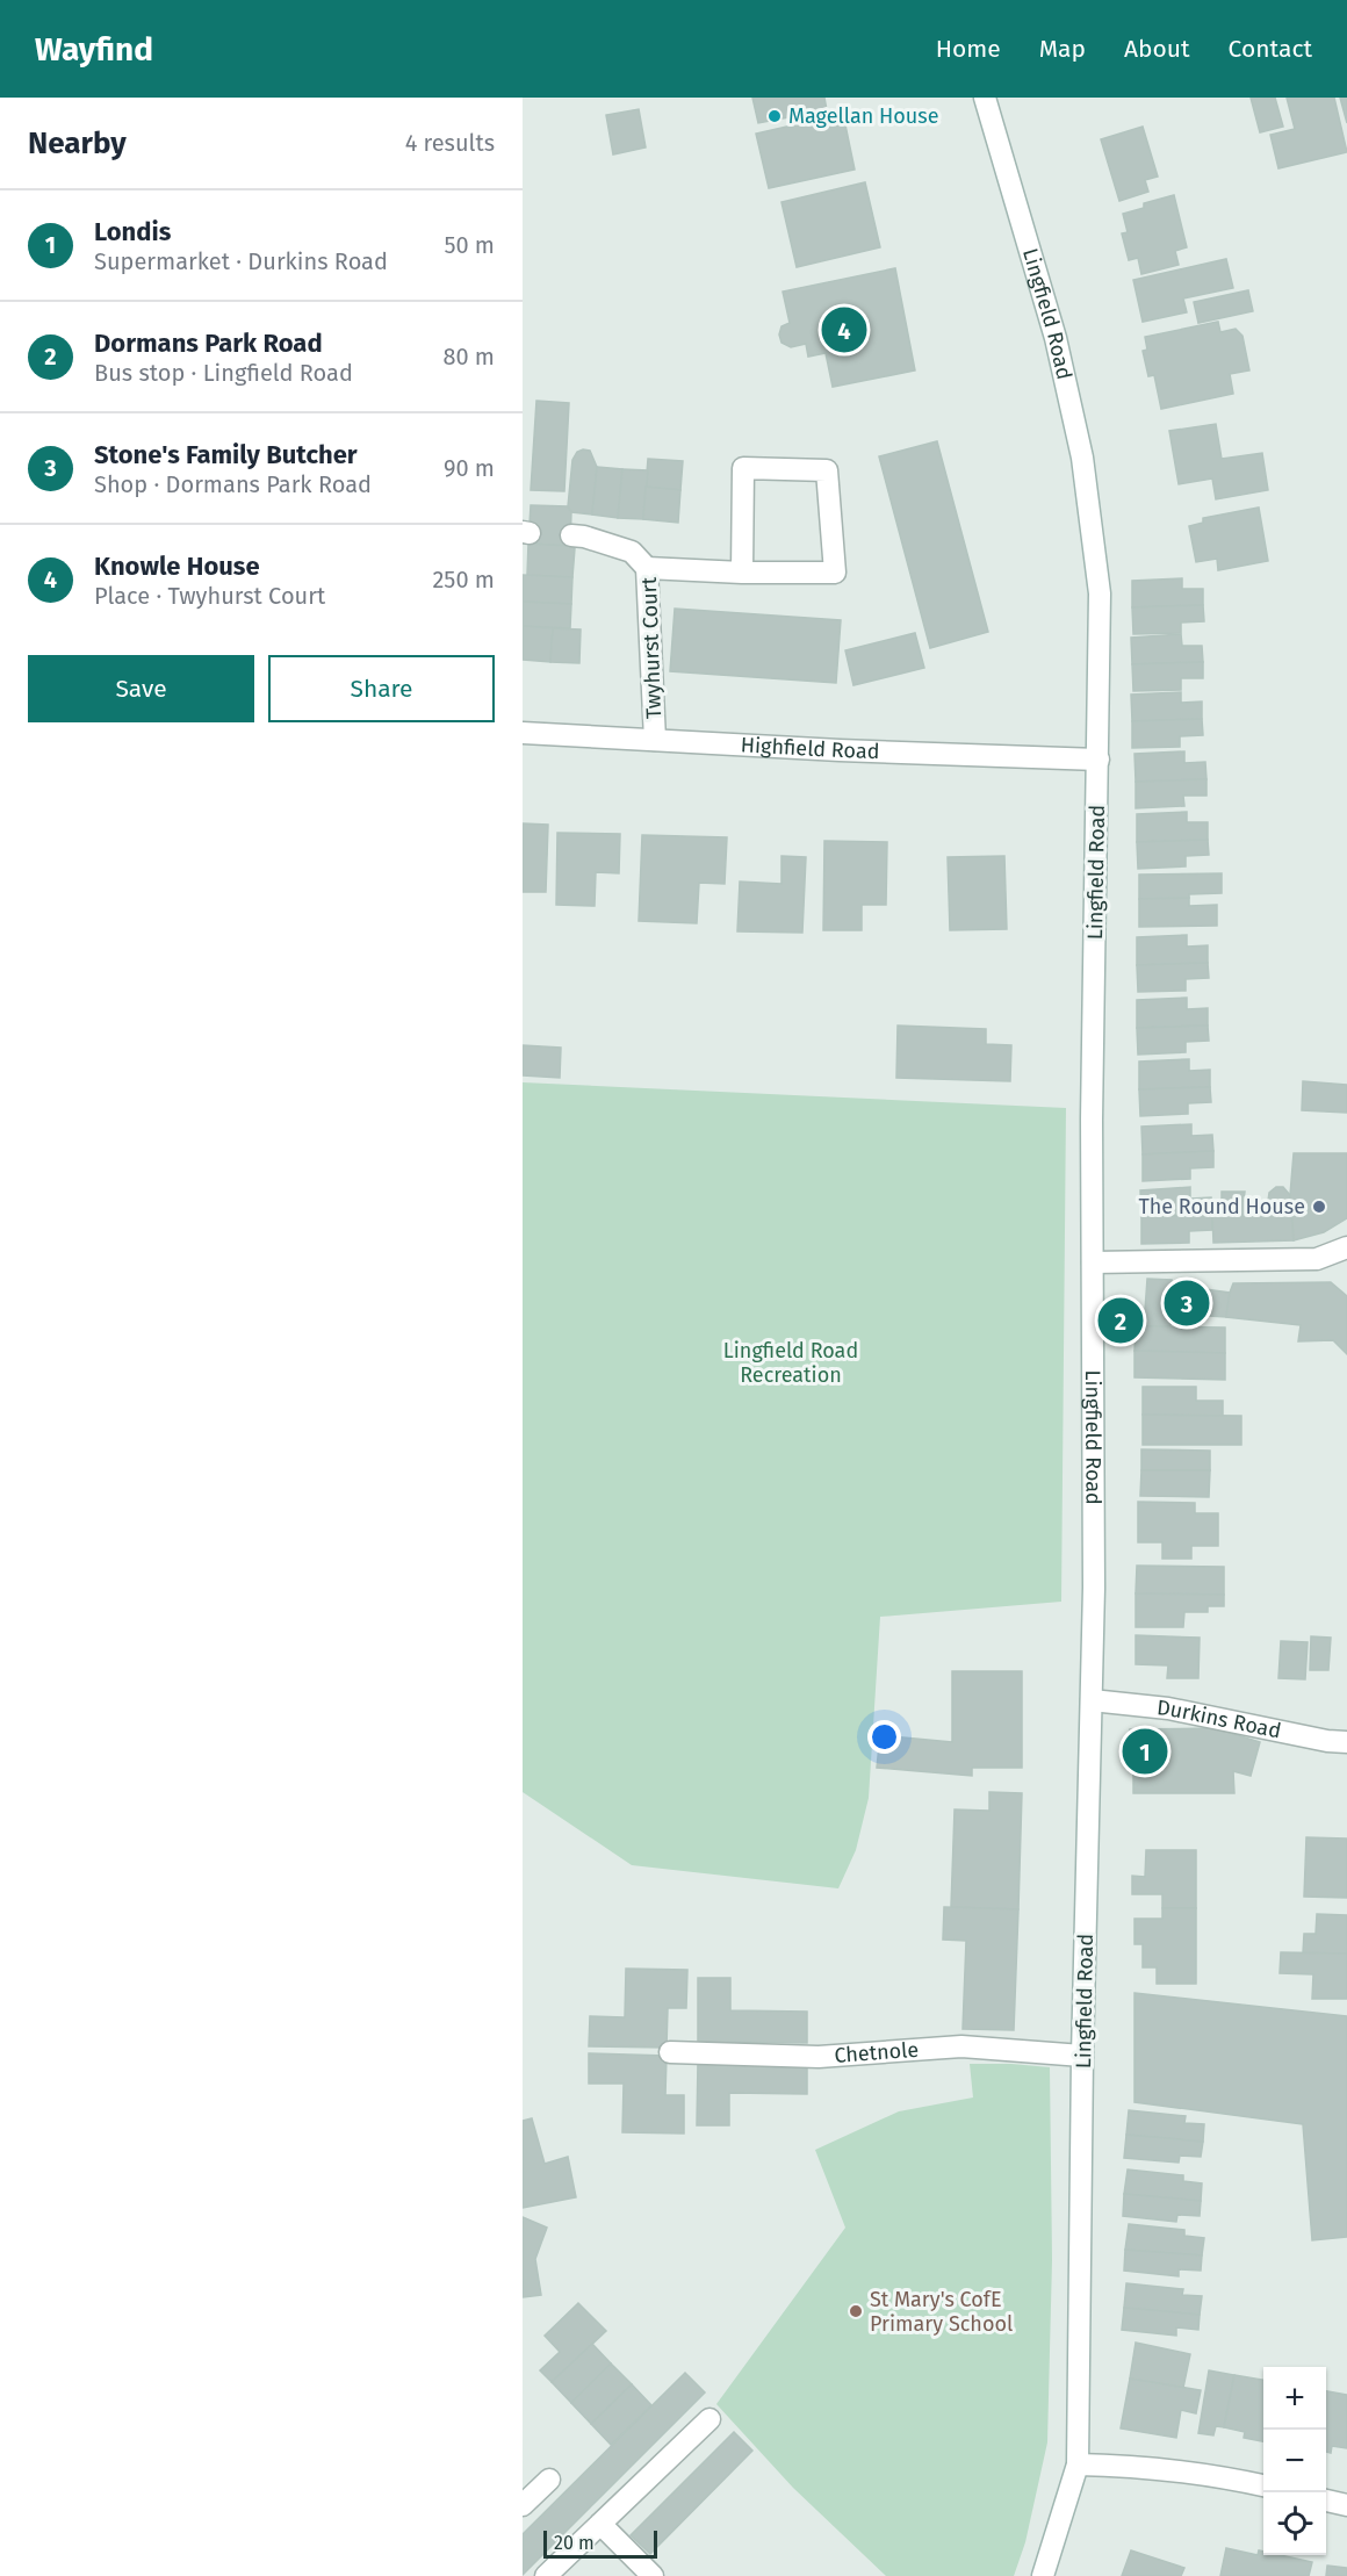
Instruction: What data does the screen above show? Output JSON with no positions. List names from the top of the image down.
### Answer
{
  "streets": {
    "street": [
      "Lingfield Road",
      "Twyhurst Court",
      "Highfield Road",
      "Durkins Road",
      "Chetnole"
    ]
  },
  "crossings": [
    ["Lingfield Road", "Highfield Road"],
    ["Lingfield Road", "Durkins Road"],
    ["Lingfield Road", "Chetnole"],
    ["Twyhurst Court", "Highfield Road"]
  ],
  "parks": ["Lingfield Road Recreation"],
  "places": ["Magellan House", "The Round House", "St Mary's CofE Primary School"],
  "scale_bar": "20 m",
  "page": {
    "header": "Wayfind",
    "nav": [
      "Home",
      "Map",
      "About",
      "Contact"
    ],
    "heading": ["Nearby", "4 results"],
    "list": [
      {
        "mark": "1",
        "name": "Londis",
        "note": "Supermarket · Durkins Road",
        "value": "50 m"
      },
      {
        "mark": "2",
        "name": "Dormans Park Road",
        "note": "Bus stop · Lingfield Road",
        "value": "80 m"
      },
      {
        "mark": "3",
        "name": "Stone's Family Butcher",
        "note": "Shop · Dormans Park Road",
        "value": "90 m"
      },
      {
        "mark": "4",
        "name": "Knowle House",
        "note": "Place · Twyhurst Court",
        "value": "250 m"
      }
    ],
    "pins": [
      "4",
      "3",
      "2",
      "1"
    ],
    "buttons": ["Save", "Share"],
    "map_buttons": ["+", "−"],
    "scale": "20 m"
  }
}
